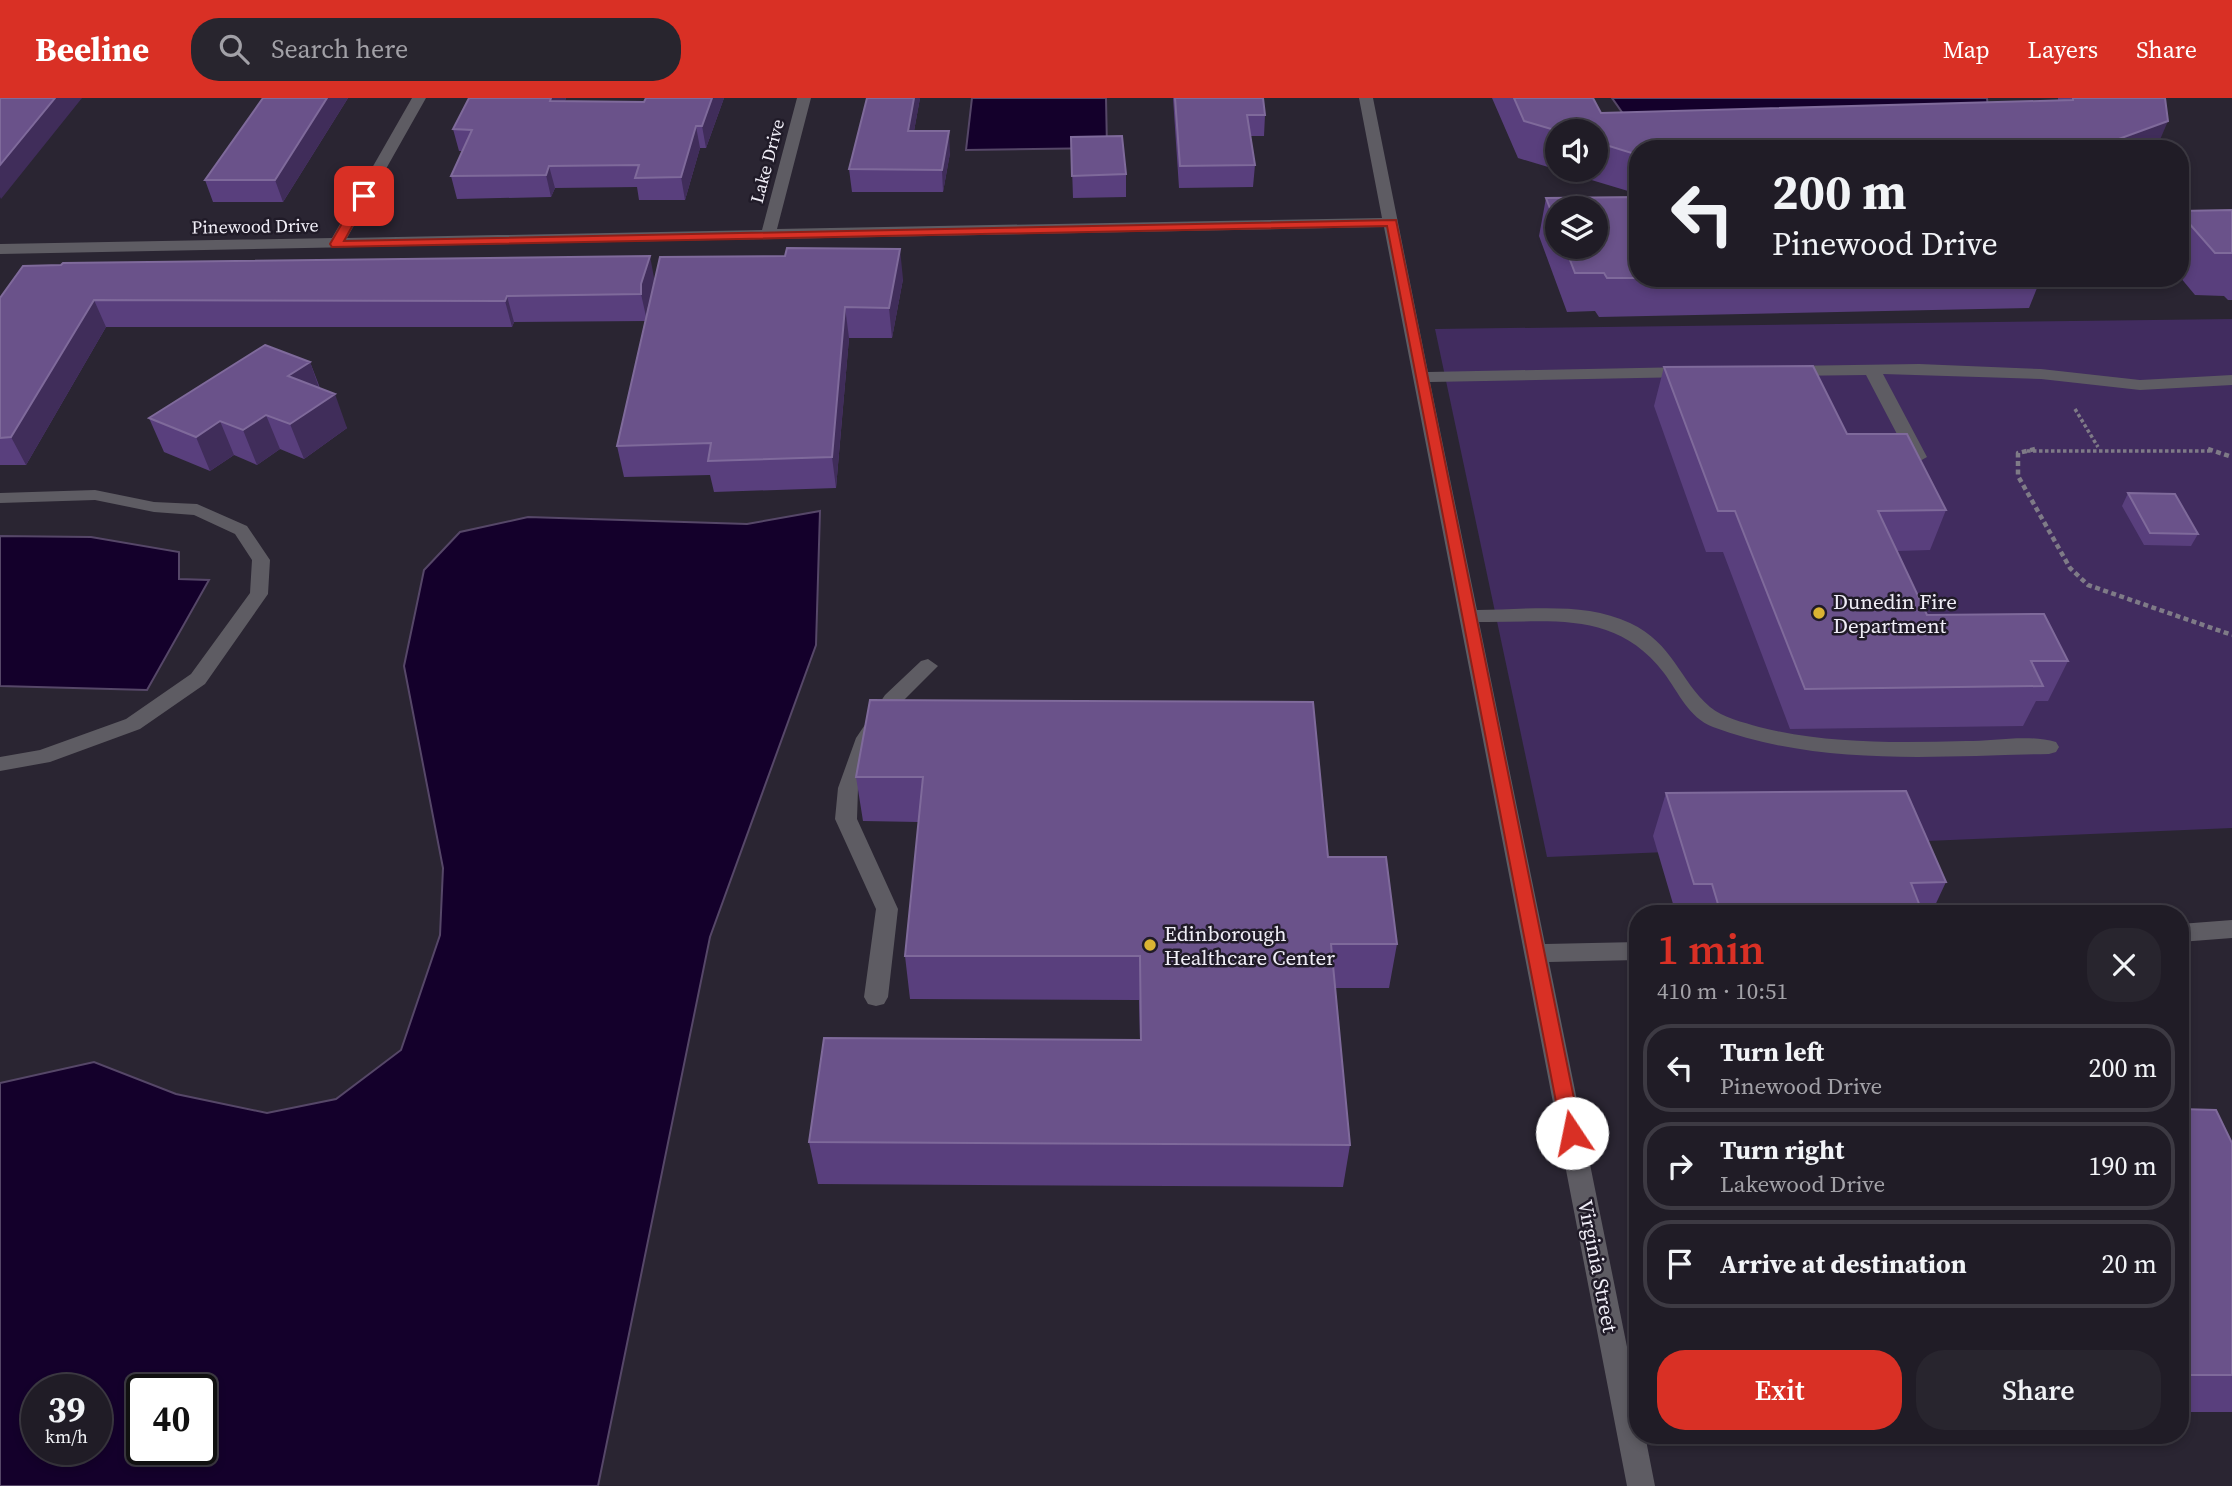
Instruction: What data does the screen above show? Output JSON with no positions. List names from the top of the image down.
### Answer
{
  "streets": {
    "street": ["Lake Drive", "Pinewood Drive", "Virginia Street"]
  },
  "crossings": [
    ["Lake Drive", "Pinewood Drive"],
    ["Pinewood Drive", "Virginia Street"]
  ],
  "places": ["Dunedin Fire Department", "Edinborough Healthcare Center"],
  "page": {
    "header": "Beeline",
    "search": "Search here",
    "nav": ["Map", "Layers", "Share"],
    "turn": ["200 m", "Pinewood Drive"],
    "heading": ["1 min", "410 m · 10:51"],
    "list": [
      {
        "name": "Turn left",
        "note": "Pinewood Drive",
        "value": "200 m"
      },
      {
        "name": "Turn right",
        "note": "Lakewood Drive",
        "value": "190 m"
      },
      {
        "name": "Arrive at destination",
        "value": "20 m"
      }
    ],
    "buttons": ["Exit", "Share"],
    "speed": "39 km/h",
    "limit": "40"
  }
}
